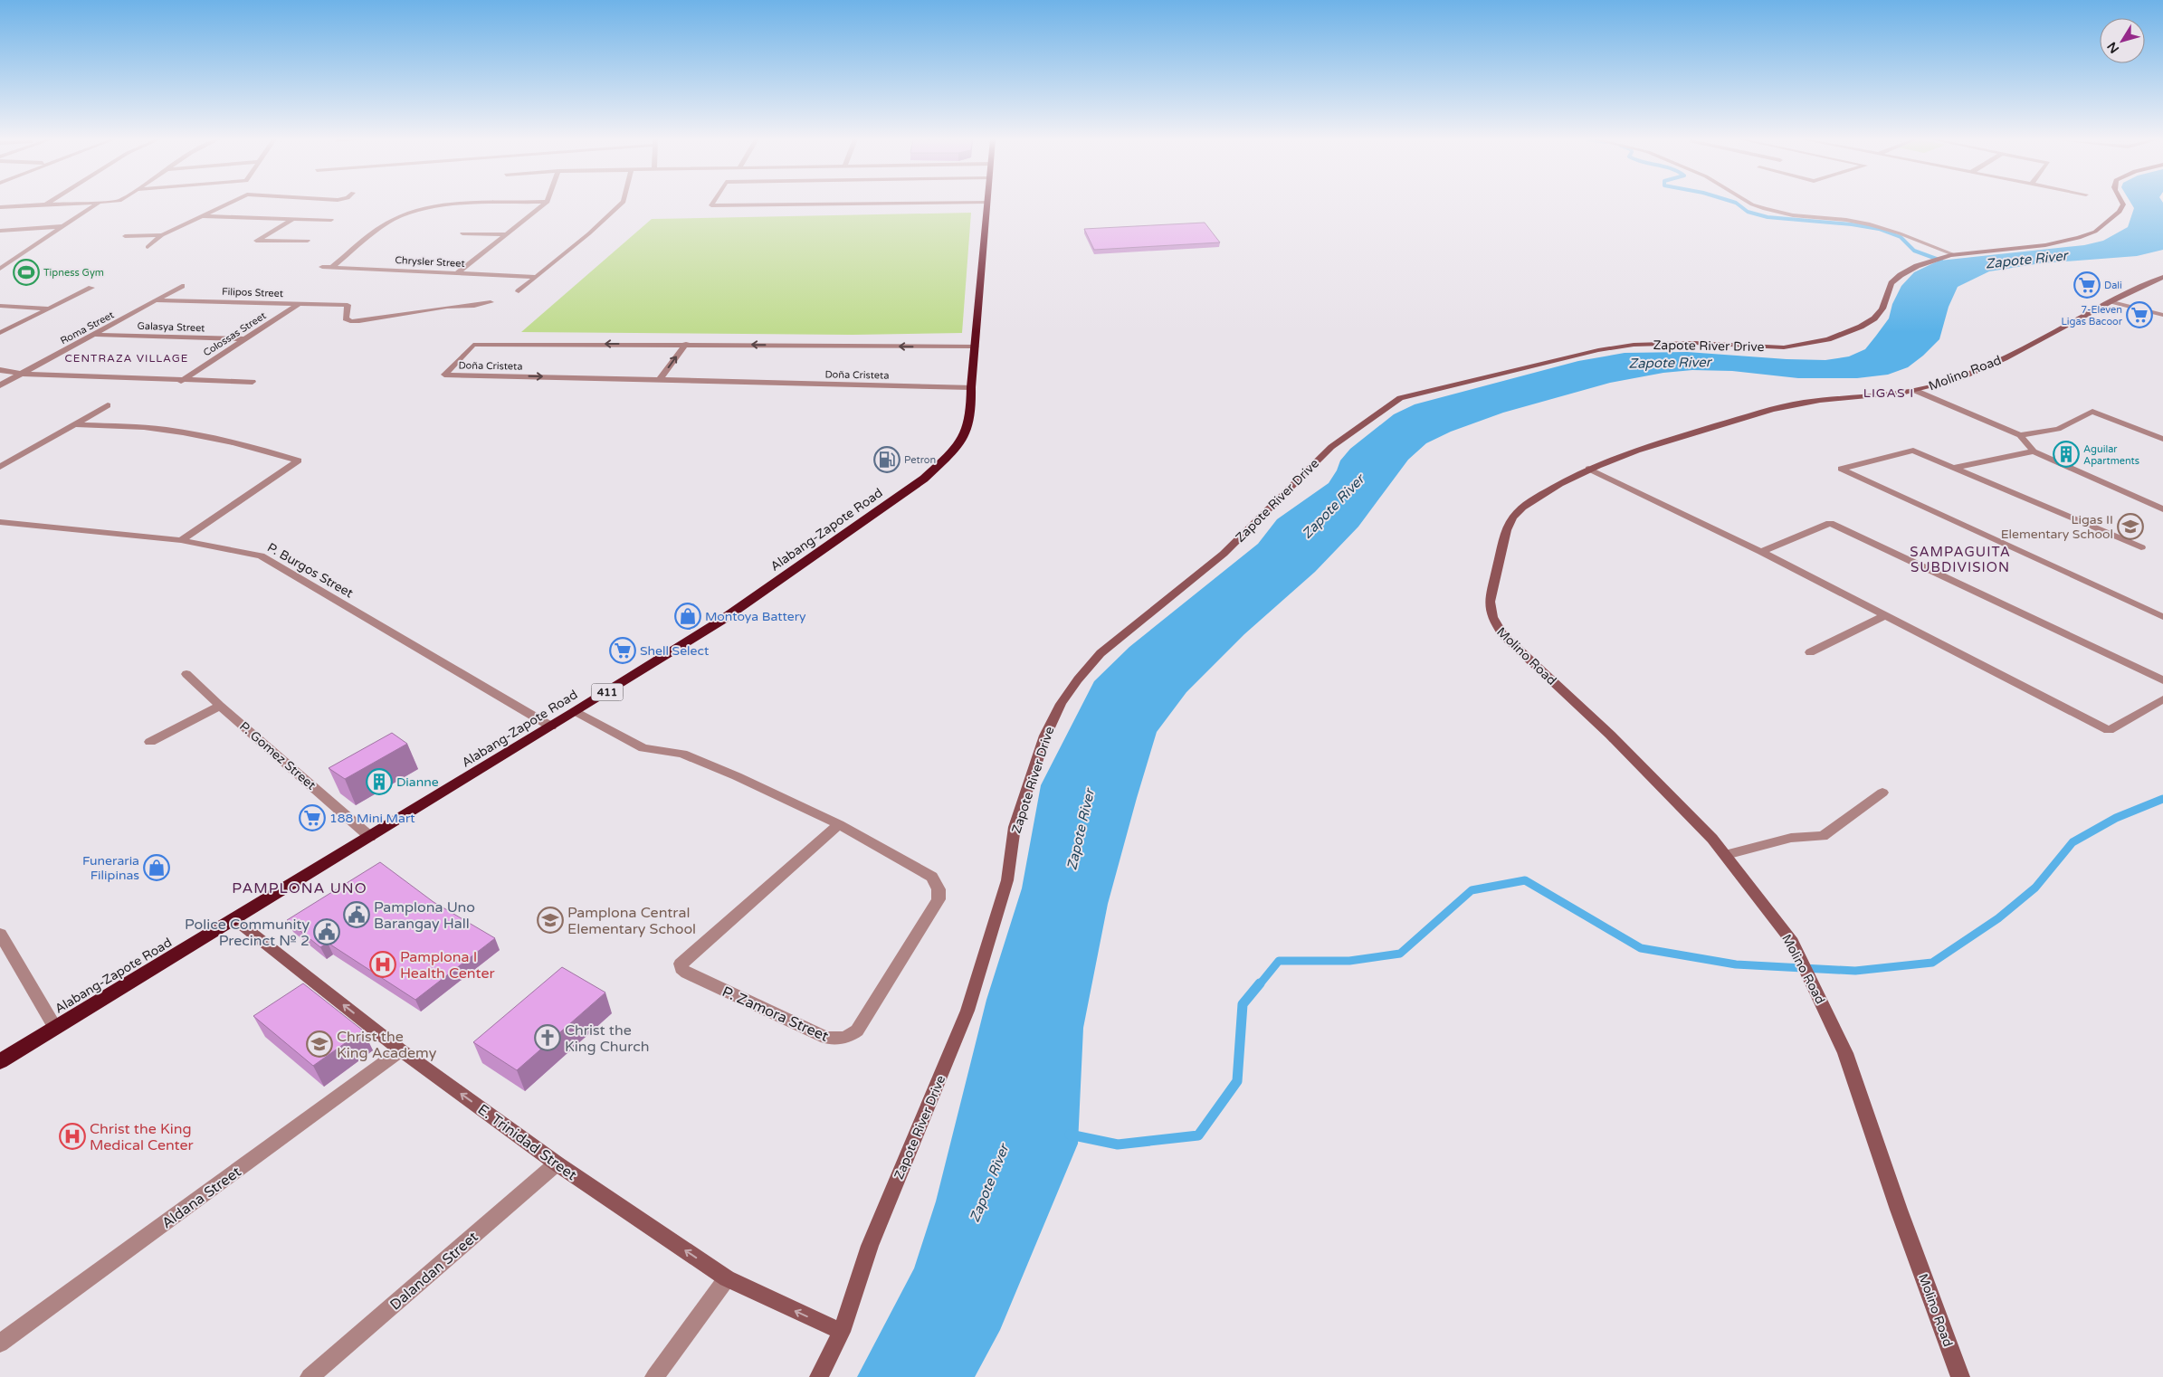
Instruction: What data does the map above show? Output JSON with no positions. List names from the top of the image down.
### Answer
{
  "streets": {
    "highway": ["Alabang-Zapote Road", "411"],
    "main road": ["Zapote River Drive", "Molino Road", "E. Trinidad Street"],
    "street": [
      "Chrysler Street",
      "Filipos Street",
      "Galasya Street",
      "Roma Street",
      "Colossas Street",
      "Doña Cristeta",
      "P. Burgos Street",
      "P. Gomez Street",
      "P. Zamora Street",
      "Aldana Street",
      "Dalandan Street"
    ]
  },
  "crossings": [
    ["Filipos Street", "Roma Street"],
    ["Filipos Street", "Colossas Street"],
    ["Galasya Street", "Roma Street"],
    ["Galasya Street", "Colossas Street"],
    ["Zapote River Drive", "E. Trinidad Street"],
    ["Doña Cristeta", "Alabang-Zapote Road"],
    ["Alabang-Zapote Road", "P. Burgos Street"],
    ["Alabang-Zapote Road", "P. Gomez Street"],
    ["Alabang-Zapote Road", "P. Zamora Street"],
    ["Alabang-Zapote Road", "E. Trinidad Street"],
    ["E. Trinidad Street", "Aldana Street"],
    ["E. Trinidad Street", "Dalandan Street"]
  ],
  "one_way": ["E. Trinidad Street"],
  "districts": [
    "CENTRAZA VILLAGE",
    "LIGAS I",
    "SAMPAGUITA SUBDIVISION",
    "PAMPLONA UNO"
  ],
  "water": ["Zapote River"],
  "places": {
    "sports": ["Tipness Gym"],
    "supermarket": [
      "Dali",
      "7-Eleven Ligas Bacoor",
      "Shell Select",
      "188 Mini Mart"
    ],
    "building": ["Aguilar Apartments", "Dianne"],
    "fuel station": ["Petron"],
    "school or university": ["Ligas II Elementary School", "Pamplona Central Elementary School", "Christ the King Academy"],
    "shop": ["Montoya Battery", "Funeraria Filipinas"],
    "public building": ["Pamplona Uno Barangay Hall", "Police Community Precinct № 2"],
    "hospital": ["Pamplona I Health Center", "Christ the King Medical Center"],
    "church": ["Christ the King Church"]
  },
  "north": "bottom left"
}
